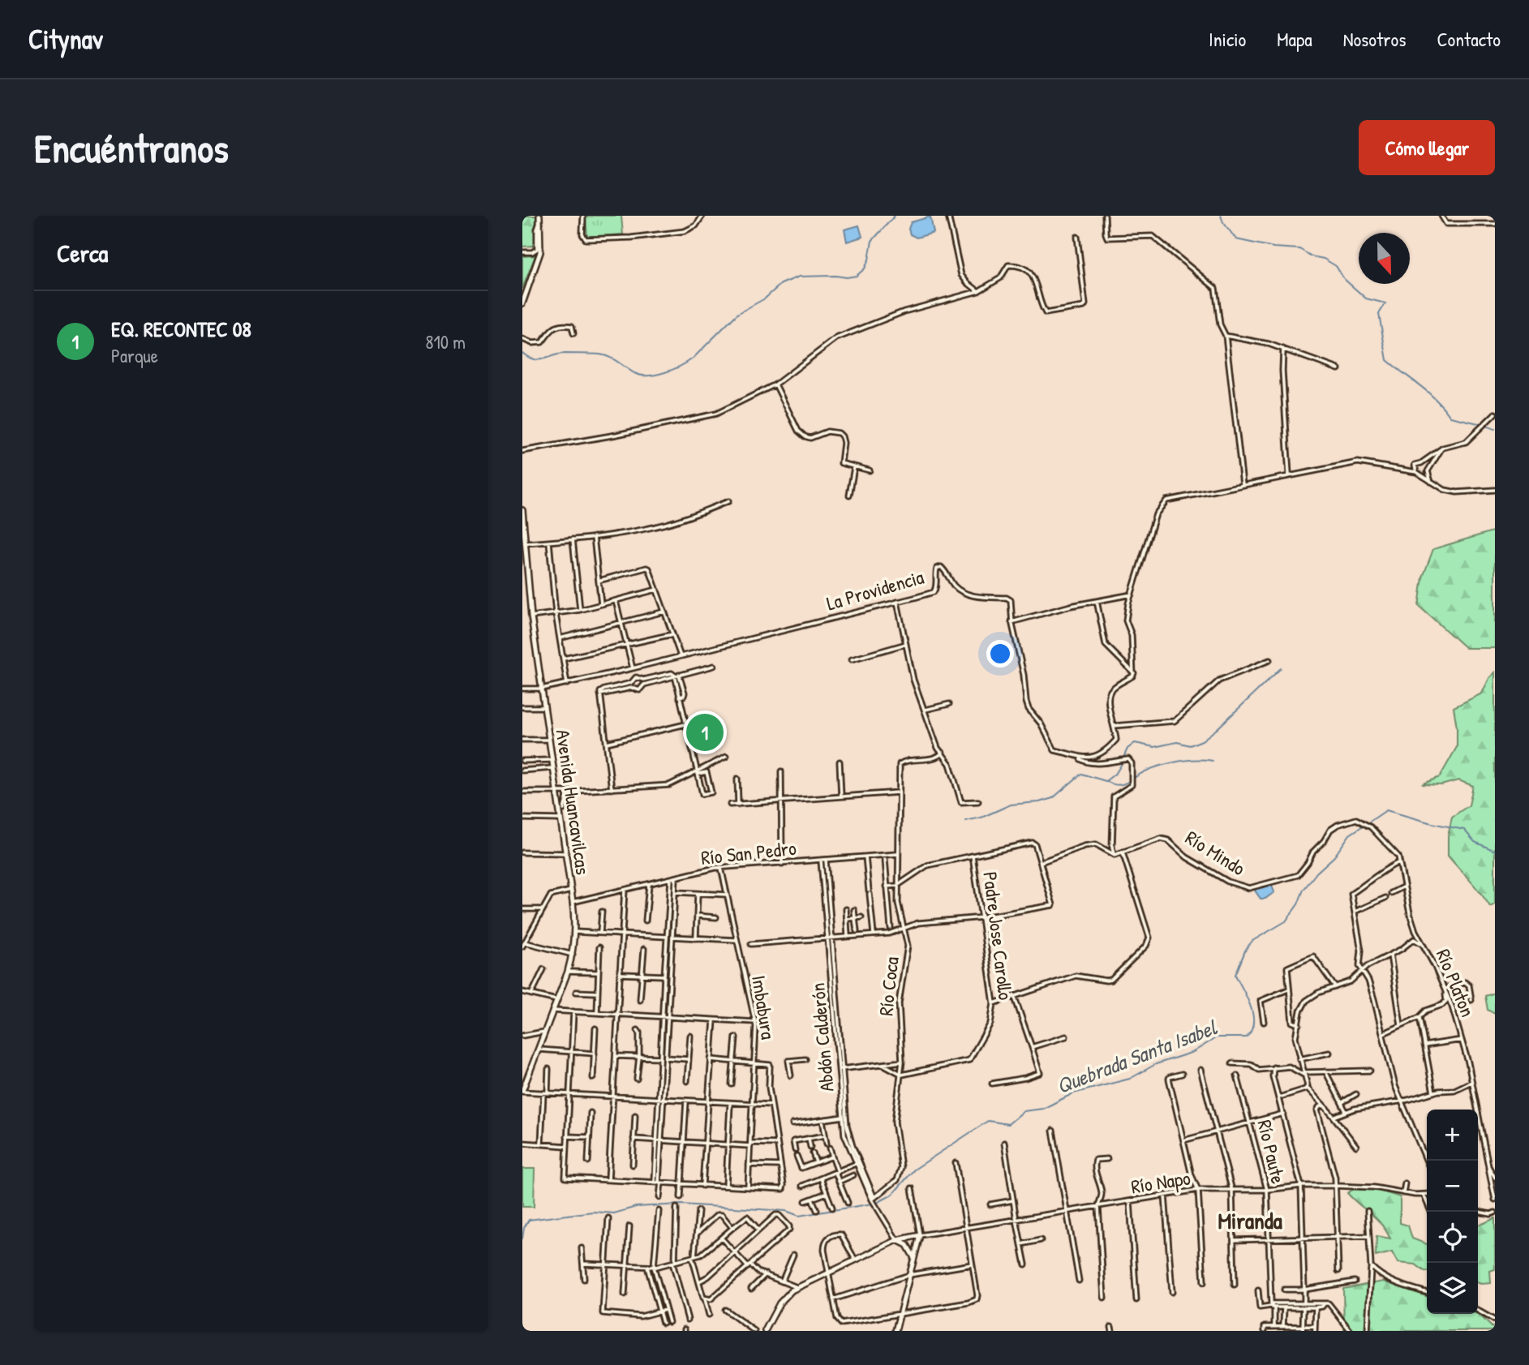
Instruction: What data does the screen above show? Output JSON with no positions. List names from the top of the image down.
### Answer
{
  "streets": {
    "street": [
      "La Providencia",
      "Avenida Huancavilcas",
      "Río San Pedro",
      "Río Mindo",
      "Padre Jose Carollo",
      "Río Platon",
      "Río Coca",
      "Imbabura",
      "Abdón Calderón",
      "Río Paute",
      "Río Napo"
    ]
  },
  "crossings": [
    ["La Providencia", "Avenida Huancavilcas"],
    ["La Providencia", "Río Mindo"],
    ["Avenida Huancavilcas", "Río San Pedro"],
    ["Río San Pedro", "Río Coca"],
    ["Río San Pedro", "Imbabura"],
    ["Río San Pedro", "Abdón Calderón"],
    ["Río Mindo", "Río Platon"],
    ["Padre Jose Carollo", "Río Coca"],
    ["Río Coca", "Abdón Calderón"],
    ["Abdón Calderón", "Río Napo"],
    ["Río Paute", "Río Napo"]
  ],
  "districts": ["Miranda"],
  "water": ["Quebrada Santa Isabel"],
  "north": "bottom",
  "page": {
    "header": "Citynav",
    "nav": [
      "Inicio",
      "Mapa",
      "Nosotros",
      "Contacto"
    ],
    "buttons": "Cómo llegar",
    "title": "Encuéntranos",
    "heading": "Cerca",
    "list": [
      {
        "mark": "1",
        "name": "EQ. RECONTEC 08",
        "note": "Parque",
        "value": "810 m"
      }
    ],
    "pins": "1",
    "map_buttons": ["+", "−"]
  }
}
